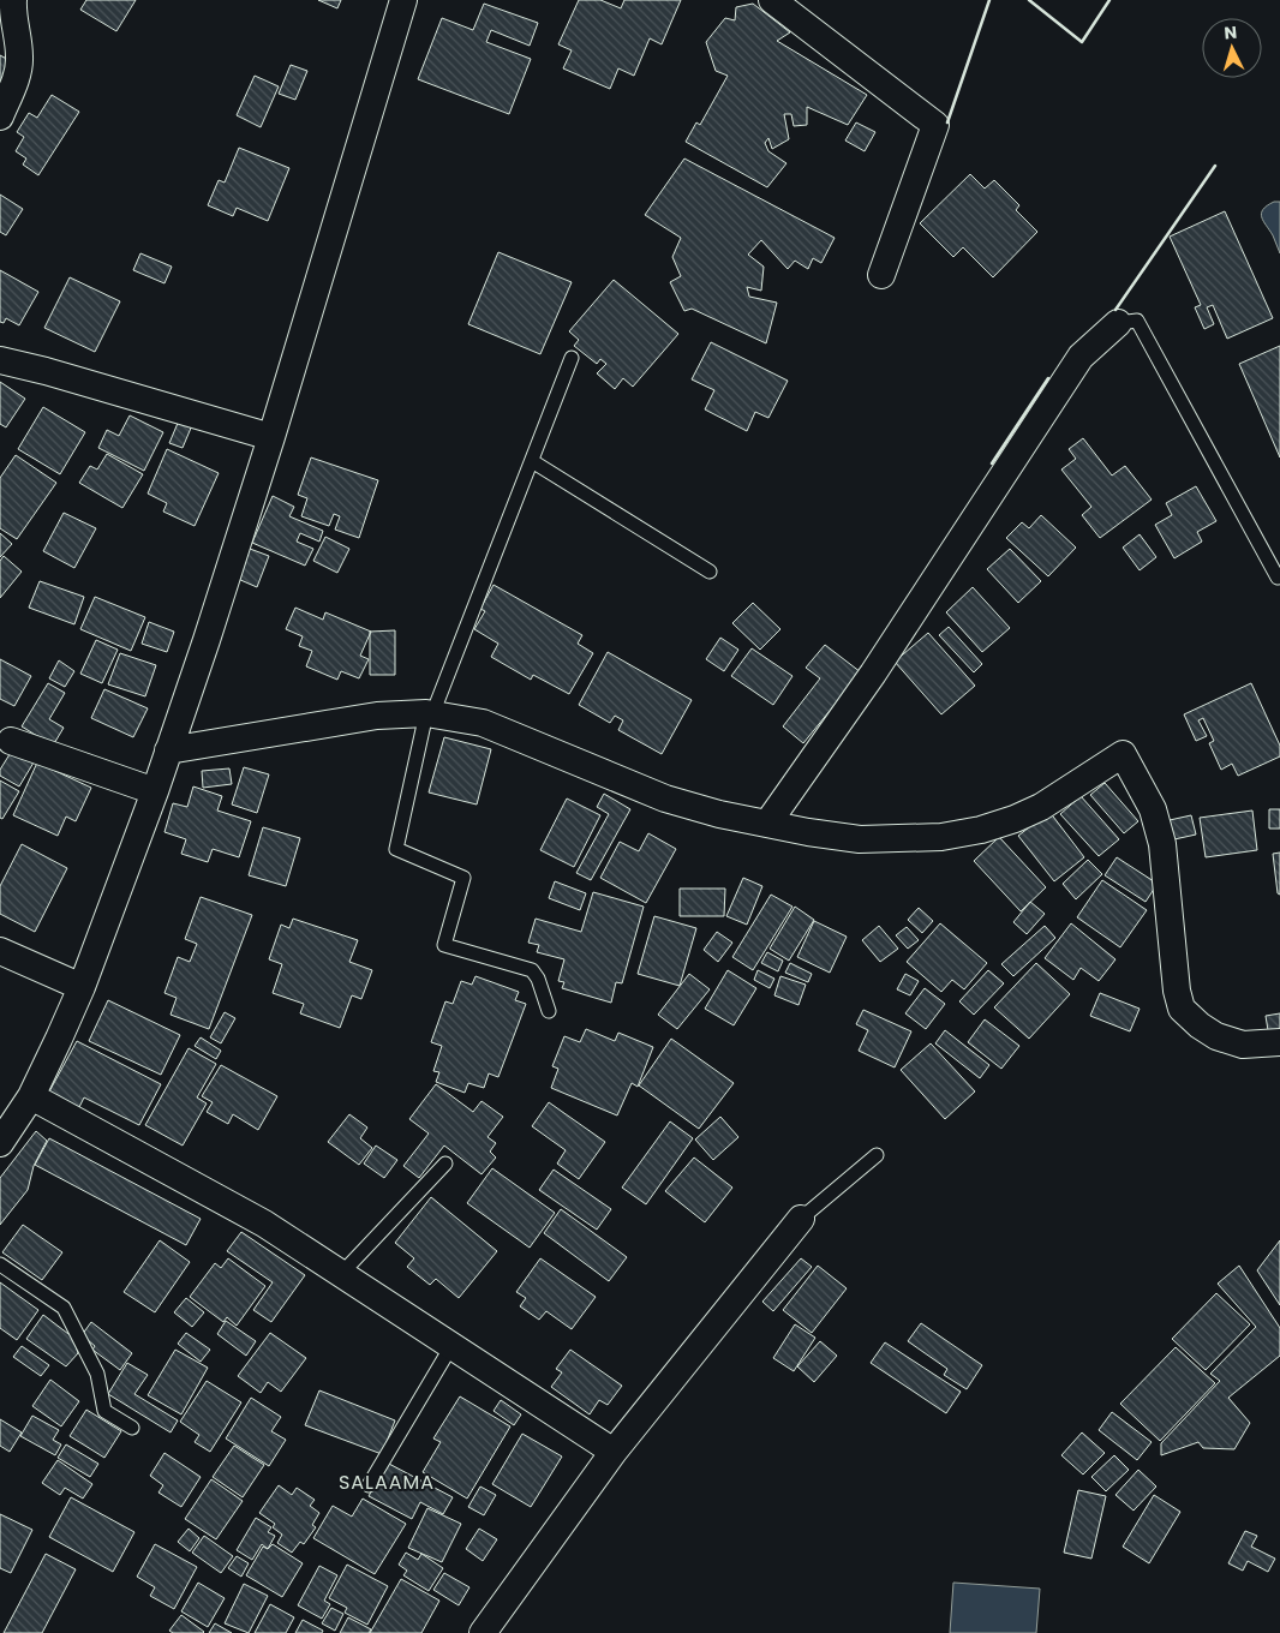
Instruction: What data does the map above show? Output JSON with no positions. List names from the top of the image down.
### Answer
{
  "districts": ["SALAAMA"],
  "north": "top"
}
